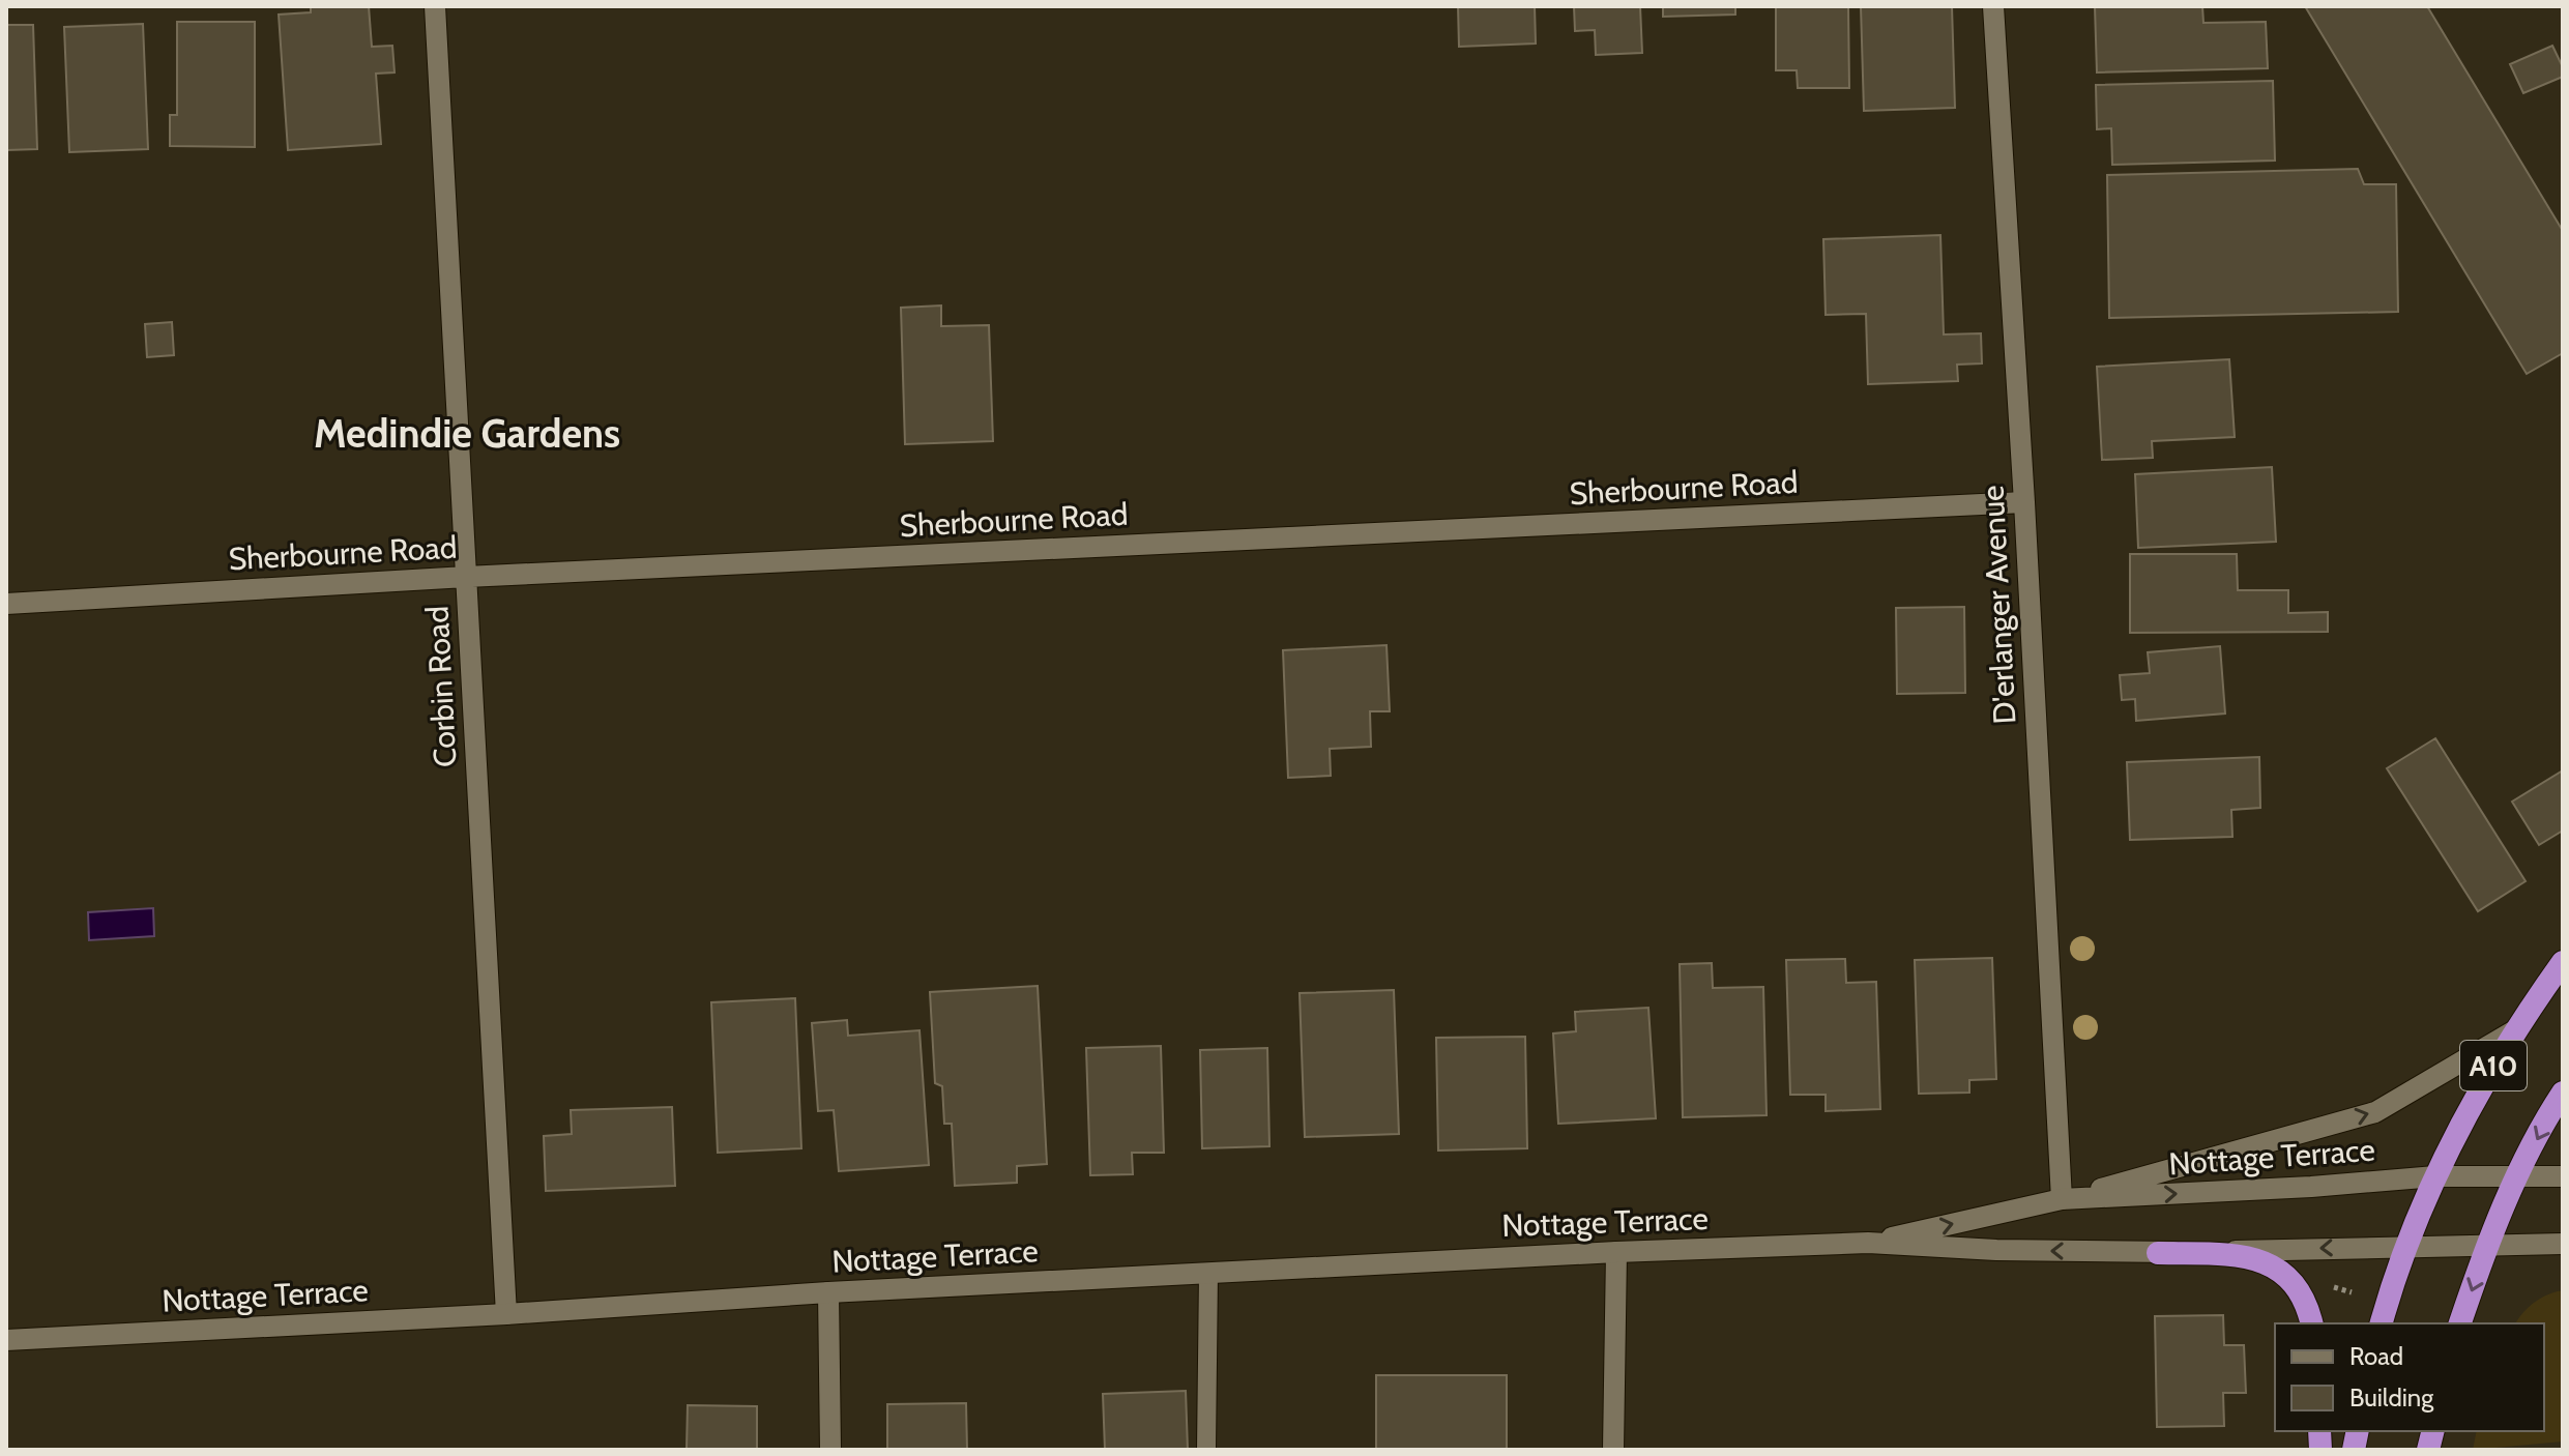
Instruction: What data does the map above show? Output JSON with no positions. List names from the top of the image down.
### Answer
{
  "streets": {
    "highway": ["A10"],
    "street": [
      "Sherbourne Road",
      "D'erlanger Avenue",
      "Corbin Road",
      "Nottage Terrace"
    ]
  },
  "crossings": [
    ["Sherbourne Road", "D'erlanger Avenue"],
    ["Sherbourne Road", "Corbin Road"],
    ["D'erlanger Avenue", "Nottage Terrace"],
    ["Corbin Road", "Nottage Terrace"],
    ["A10", "Nottage Terrace"]
  ],
  "districts": ["Medindie Gardens"],
  "legend": ["Road", "Building"]
}
